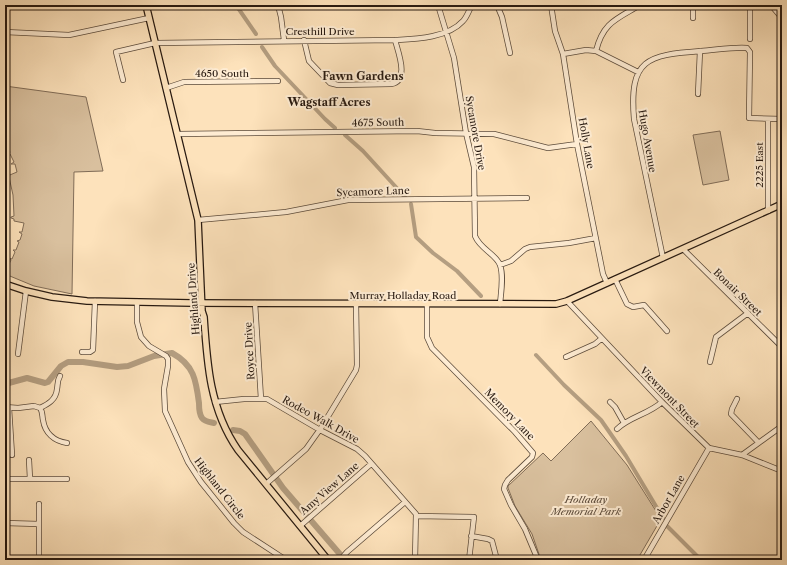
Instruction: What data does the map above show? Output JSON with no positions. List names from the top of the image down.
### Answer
{
  "streets": {
    "main road": ["Murray Holladay Road", "Highland Drive"],
    "street": [
      "Cresthill Drive",
      "4650 South",
      "4675 South",
      "Sycamore Drive",
      "Hugo Avenue",
      "Holly Lane",
      "2225 East",
      "Sycamore Lane",
      "Bonair Street",
      "Royce Drive",
      "Viewmont Street",
      "Memory Lane",
      "Rodeo Walk Drive",
      "Highland Circle",
      "Amy View Lane",
      "Arbor Lane"
    ]
  },
  "crossings": [
    ["Cresthill Drive", "Sycamore Drive"],
    ["Cresthill Drive", "Highland Drive"],
    ["4650 South", "Highland Drive"],
    ["4675 South", "Sycamore Drive"],
    ["4675 South", "Holly Lane"],
    ["4675 South", "Highland Drive"],
    ["Sycamore Drive", "Sycamore Lane"],
    ["Hugo Avenue", "Murray Holladay Road"],
    ["Holly Lane", "Murray Holladay Road"],
    ["2225 East", "Murray Holladay Road"],
    ["Sycamore Lane", "Highland Drive"],
    ["Bonair Street", "Murray Holladay Road"],
    ["Murray Holladay Road", "Highland Drive"],
    ["Murray Holladay Road", "Royce Drive"],
    ["Murray Holladay Road", "Viewmont Street"],
    ["Murray Holladay Road", "Memory Lane"],
    ["Murray Holladay Road", "Highland Circle"],
    ["Highland Drive", "Rodeo Walk Drive"],
    ["Highland Drive", "Amy View Lane"],
    ["Royce Drive", "Rodeo Walk Drive"],
    ["Viewmont Street", "Arbor Lane"],
    ["Rodeo Walk Drive", "Amy View Lane"]
  ],
  "districts": ["Fawn Gardens", "Wagstaff Acres"],
  "parks": ["Holladay Memorial Park"]
}
